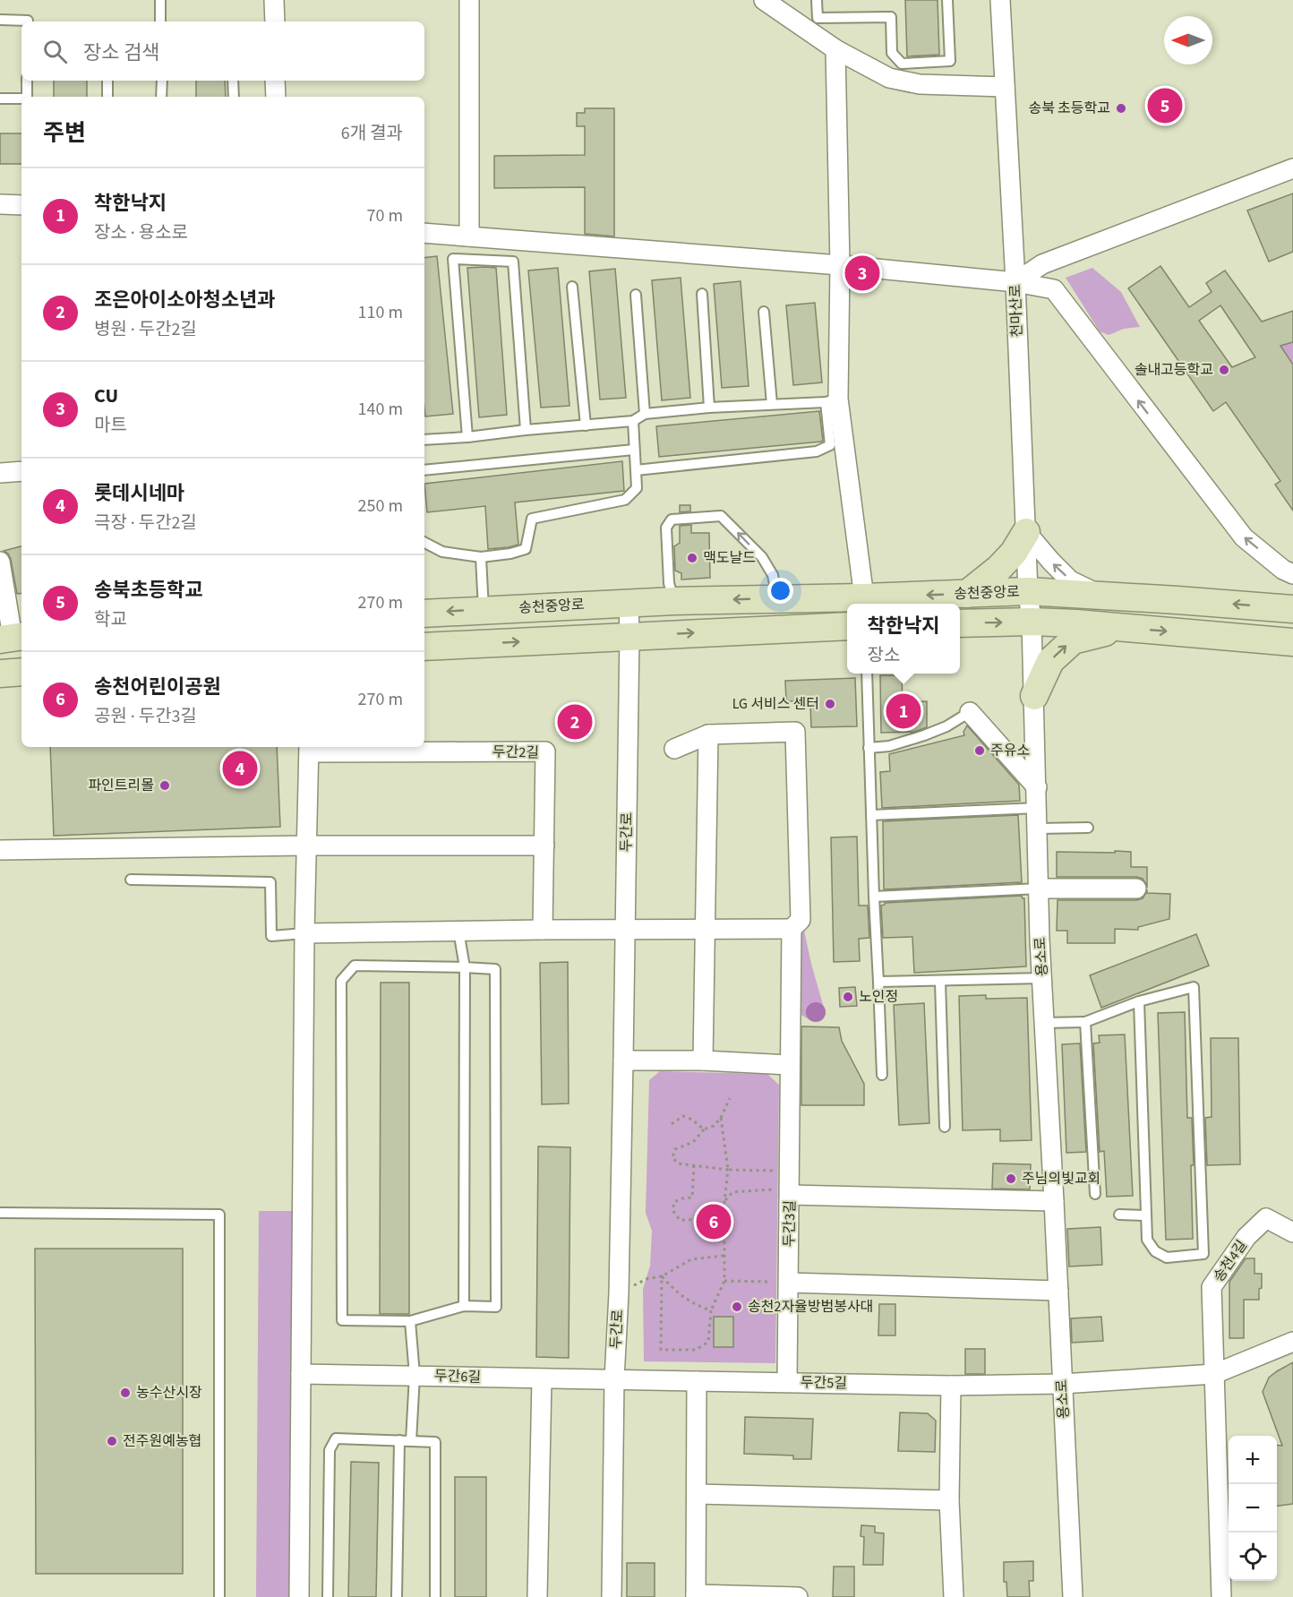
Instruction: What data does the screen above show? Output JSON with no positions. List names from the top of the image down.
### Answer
{
  "streets": {
    "street": [
      "천마산로",
      "송천중앙로",
      "두간2길",
      "두간로",
      "용소로",
      "두간3길",
      "송천4길",
      "두간6길",
      "두간5길"
    ]
  },
  "crossings": [
    ["천마산로", "송천중앙로"],
    ["천마산로", "용소로"],
    ["송천중앙로", "두간로"],
    ["송천중앙로", "용소로"],
    ["두간로", "두간6길"],
    ["두간로", "두간5길"],
    ["용소로", "두간5길"],
    ["두간3길", "두간5길"],
    ["두간6길", "두간5길"]
  ],
  "places": [
    "송북 초등학교",
    "솔내고등학교",
    "맥도날드",
    "LG 서비스 센터",
    "주유소",
    "파인트리몰",
    "노인정",
    "주님의빛교회",
    "송천2자율방범봉사대",
    "농수산시장",
    "전주원예농협"
  ],
  "north": "left",
  "page": {
    "search": "장소 검색",
    "pins": [
      "5",
      "3",
      "1",
      "2",
      "4",
      "6"
    ],
    "heading": ["주변", "6개 결과"],
    "list": [
      {
        "mark": "1",
        "name": "착한낙지",
        "note": "장소 · 용소로",
        "value": "70 m"
      },
      {
        "mark": "2",
        "name": "조은아이소아청소년과",
        "note": "병원 · 두간2길",
        "value": "110 m"
      },
      {
        "mark": "3",
        "name": "CU",
        "note": "마트",
        "value": "140 m"
      },
      {
        "mark": "4",
        "name": "롯데시네마",
        "note": "극장 · 두간2길",
        "value": "250 m"
      },
      {
        "mark": "5",
        "name": "송북초등학교",
        "note": "학교",
        "value": "270 m"
      },
      {
        "mark": "6",
        "name": "송천어린이공원",
        "note": "공원 · 두간3길",
        "value": "270 m"
      }
    ],
    "popup": ["착한낙지", "장소"],
    "map_buttons": ["+", "−"]
  }
}
